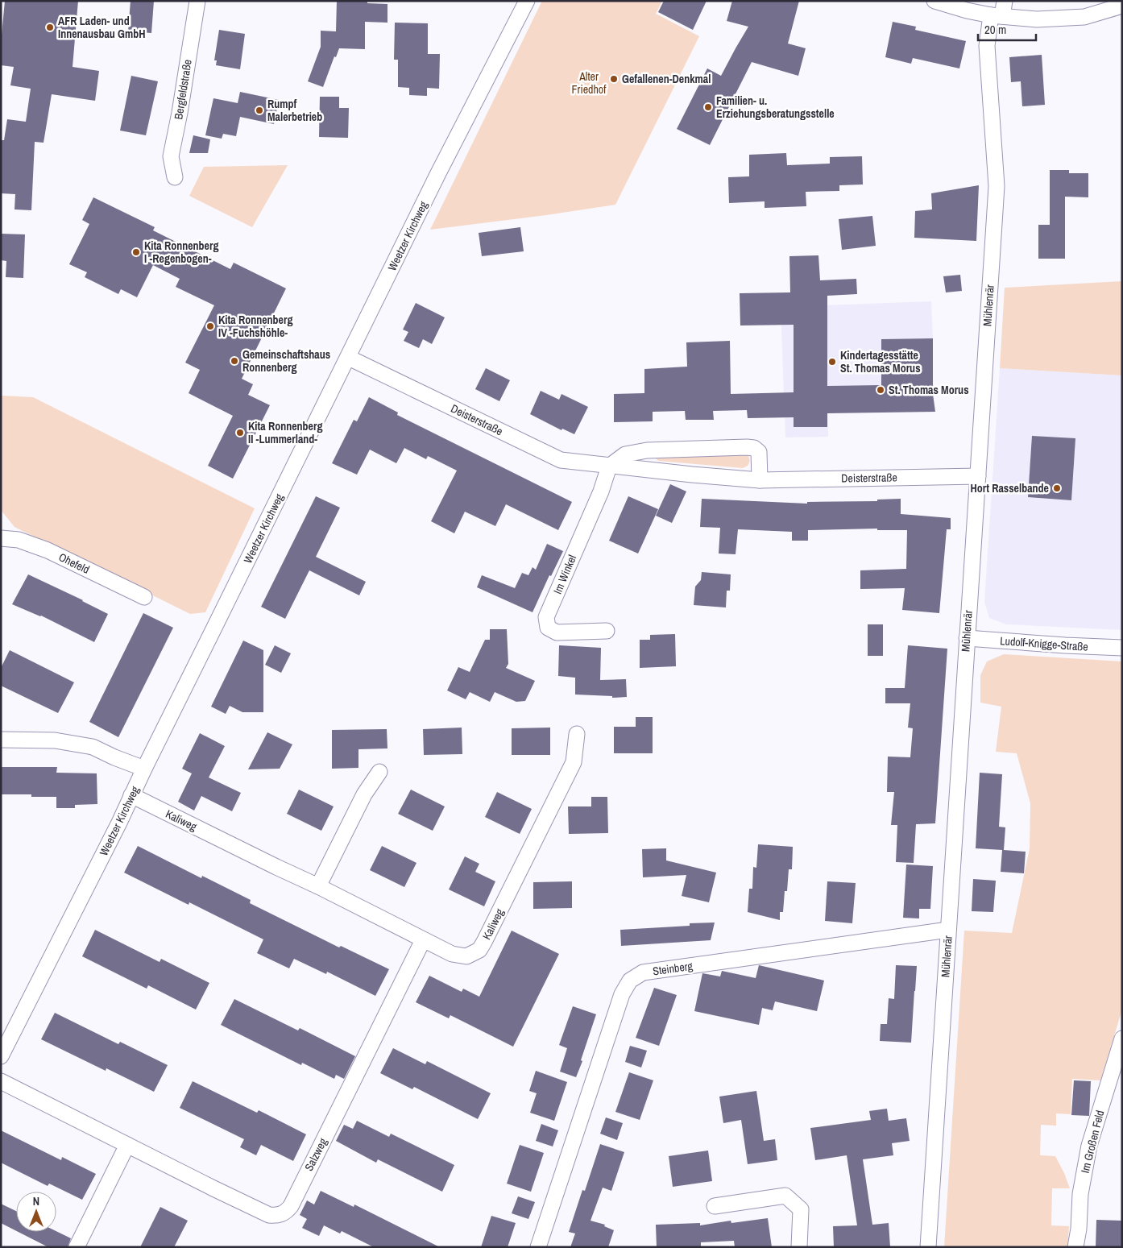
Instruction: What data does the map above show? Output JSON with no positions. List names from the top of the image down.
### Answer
{
  "streets": {
    "street": [
      "Bergfeldstraße",
      "Weetzer Kirchweg",
      "Mühlenrär",
      "Deisterstraße",
      "Ohefeld",
      "Im Winkel",
      "Ludolf-Knigge-Straße",
      "Kaliweg",
      "Steinberg",
      "Im Großen Feld",
      "Salzweg"
    ]
  },
  "crossings": [
    ["Weetzer Kirchweg", "Deisterstraße"],
    ["Weetzer Kirchweg", "Kaliweg"],
    ["Mühlenrär", "Deisterstraße"],
    ["Mühlenrär", "Ludolf-Knigge-Straße"],
    ["Mühlenrär", "Steinberg"],
    ["Deisterstraße", "Im Winkel"],
    ["Kaliweg", "Salzweg"]
  ],
  "parks": ["Alter Friedhof"],
  "places": [
    "AFR Laden- und Innenausbau GmbH",
    "Gefallenen-Denkmal",
    "Familien- u. Erziehungsberatungsstelle",
    "Rumpf Malerbetrieb",
    "Kita Ronnenberg I -Regenbogen-",
    "Kita Ronnenberg IV -Fuchshöhle-",
    "Gemeinschaftshaus Ronnenberg",
    "Kindertagesstätte St. Thomas Morus",
    "St. Thomas Morus",
    "Kita Ronnenberg II -Lummerland-",
    "Hort Rasselbande"
  ],
  "scale_bar": "20 m",
  "north": "top"
}
